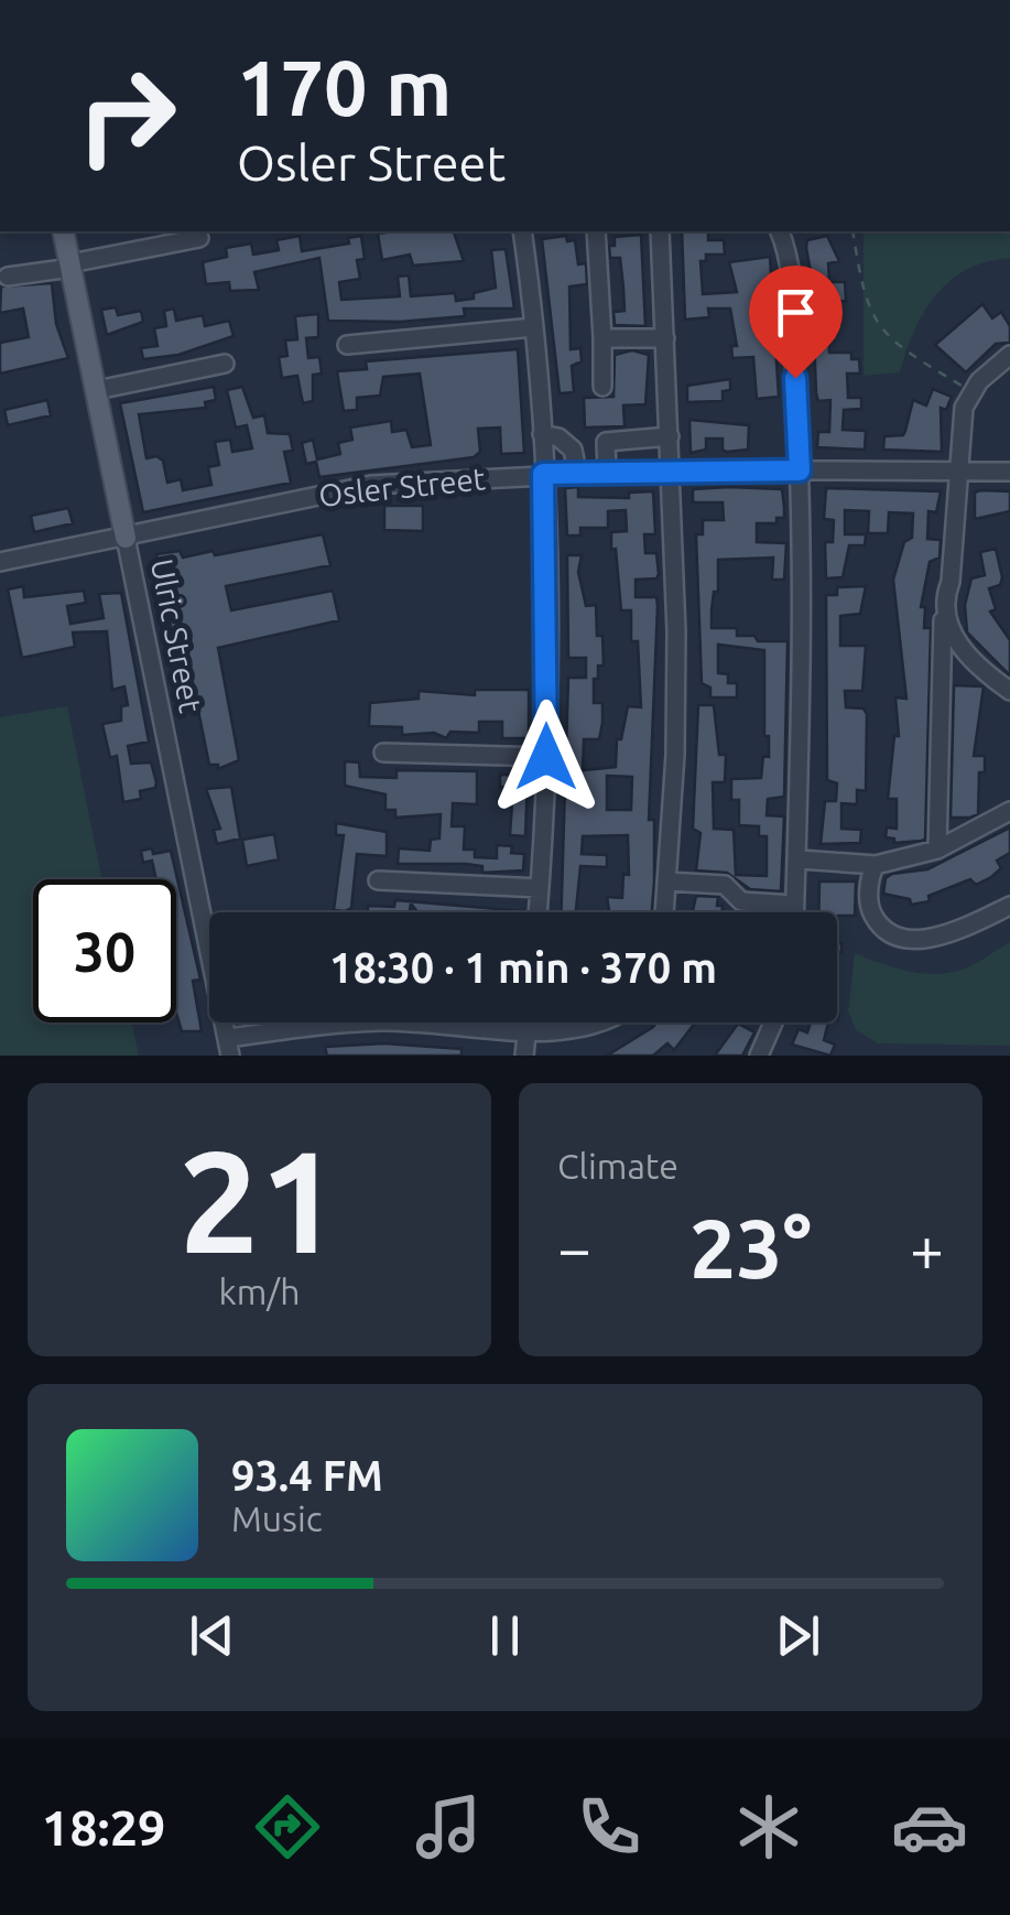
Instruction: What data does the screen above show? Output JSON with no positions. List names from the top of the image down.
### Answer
{
  "streets": {
    "main road": ["Ulric Street"],
    "street": ["Osler Street"]
  },
  "crossings": [
    ["Osler Street", "Ulric Street"]
  ],
  "page": {
    "turn": ["170 m", "Osler Street"],
    "limit": "30",
    "trip": "18:30 · 1 min · 370 m",
    "tile": [
      ["21", "km/h"],
      "Climate"
    ],
    "heat": ["−", "23°", "+"],
    "song": ["93.4 FM", "Music"],
    "tabs": "18:29"
  }
}
